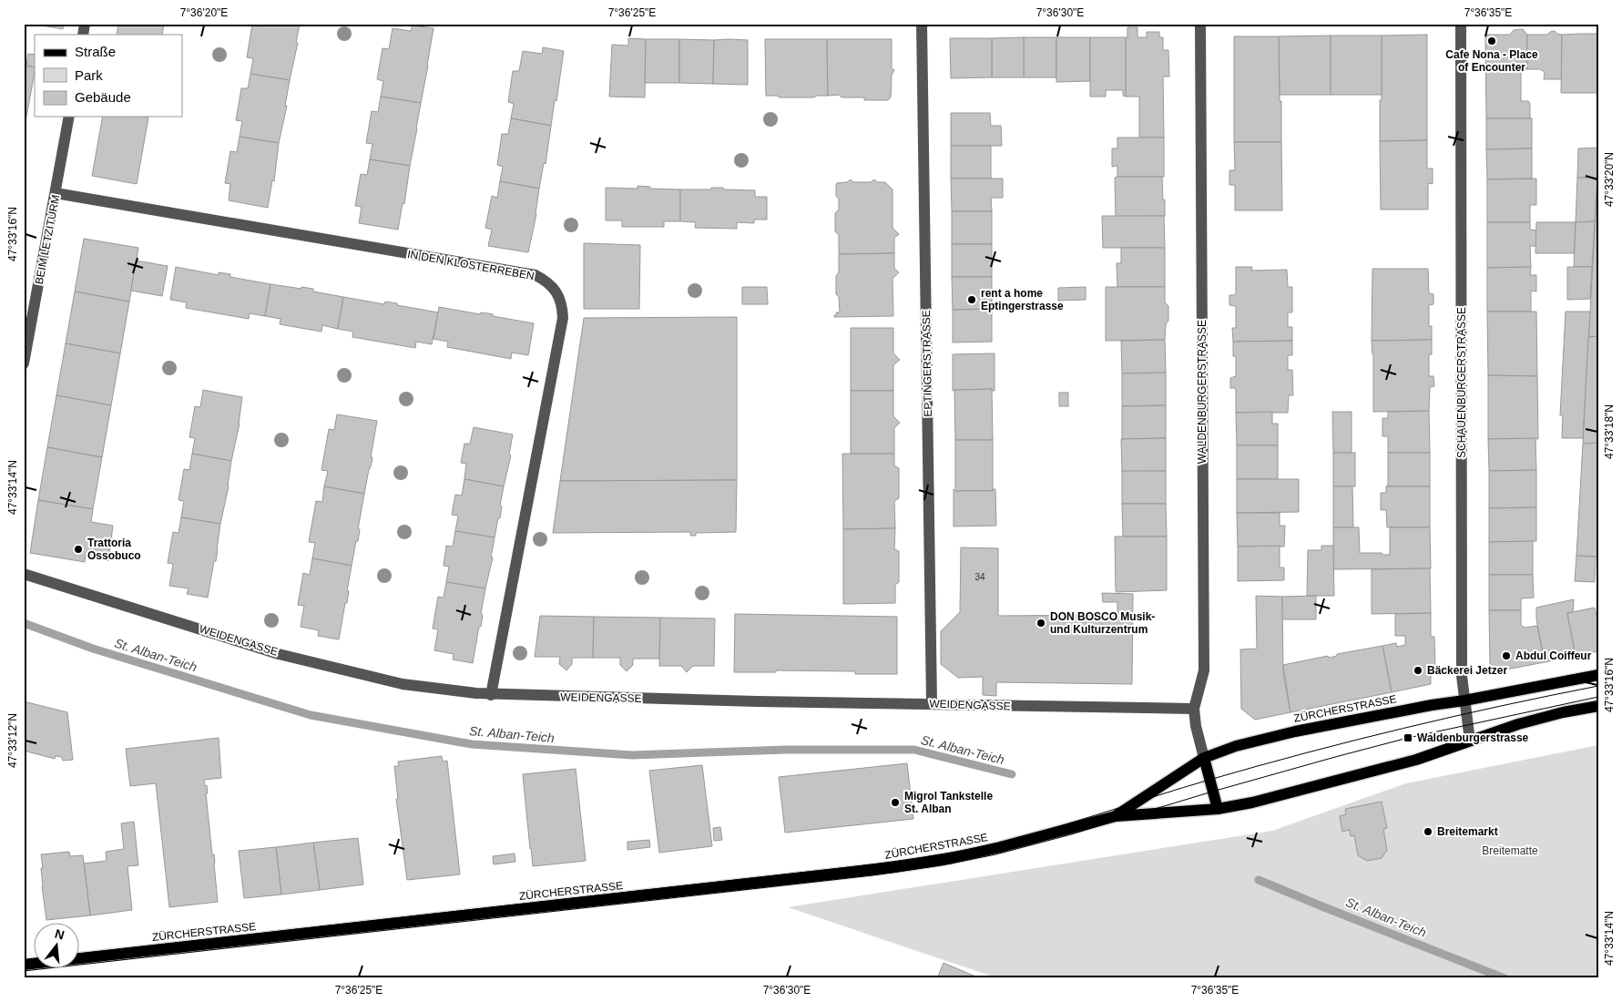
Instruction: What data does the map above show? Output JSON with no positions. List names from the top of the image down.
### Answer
{
  "streets": {
    "main road": ["ZÜRCHERSTRASSE"],
    "street": [
      "BEIM LETZITURM",
      "IN DEN KLOSTERREBEN",
      "EPTINGERSTRASSE",
      "SCHAUENBURGERSTRASSE",
      "WALDENBURGERSTRASSE",
      "WEIDENGASSE"
    ]
  },
  "crossings": [
    ["BEIM LETZITURM", "IN DEN KLOSTERREBEN"],
    ["IN DEN KLOSTERREBEN", "WEIDENGASSE"],
    ["EPTINGERSTRASSE", "WEIDENGASSE"],
    ["SCHAUENBURGERSTRASSE", "ZÜRCHERSTRASSE"],
    ["WALDENBURGERSTRASSE", "WEIDENGASSE"],
    ["WALDENBURGERSTRASSE", "ZÜRCHERSTRASSE"]
  ],
  "water": ["St. Alban-Teich"],
  "parks": ["Breitematte"],
  "places": {
    "other": [
      "Cafe Nona - Place of Encounter",
      "rent a home Eptingerstrasse",
      "Trattoria Ossobuco",
      "DON BOSCO Musik- und Kulturzentrum",
      "Abdul Coiffeur",
      "Bäckerei Jetzer",
      "Migrol Tankstelle St. Alban",
      "Breitemarkt"
    ],
    "transit": ["Waldenburgerstrasse"]
  },
  "house_numbers": ["34"],
  "legend": ["Straße", "Park", "Gebäude"],
  "north": "top",
  "coordinates": [
    "7°36'20\"E",
    "7°36'25\"E",
    "7°36'30\"E",
    "7°36'35\"E",
    "47°33'20\"N",
    "47°33'16\"N",
    "47°33'18\"N",
    "47°33'14\"N",
    "47°33'12\"N"
  ]
}
